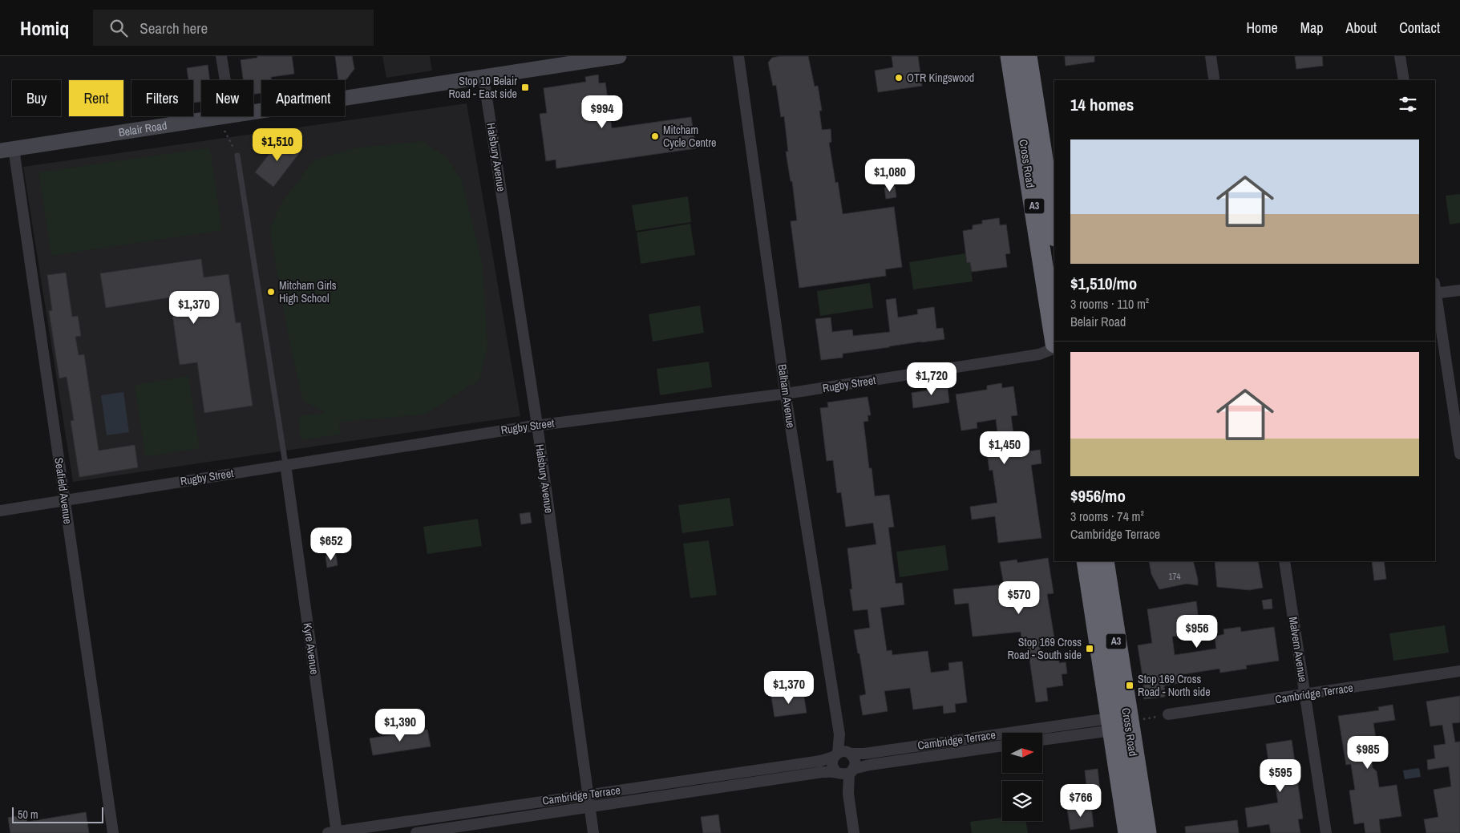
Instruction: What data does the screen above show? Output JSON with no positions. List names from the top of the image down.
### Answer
{
  "streets": {
    "highway": ["Cross Road", "A3"],
    "main road": ["Belair Road"],
    "street": [
      "Halsbury Avenue",
      "Rugby Street",
      "Balham Avenue",
      "Seafield Avenue",
      "Kyre Avenue",
      "Malvern Avenue",
      "Cambridge Terrace"
    ]
  },
  "crossings": [
    ["Belair Road", "Halsbury Avenue"],
    ["Belair Road", "Seafield Avenue"],
    ["Halsbury Avenue", "Rugby Street"],
    ["Halsbury Avenue", "Cambridge Terrace"],
    ["Cross Road", "Cambridge Terrace"],
    ["Rugby Street", "Balham Avenue"],
    ["Rugby Street", "Seafield Avenue"],
    ["Rugby Street", "Kyre Avenue"],
    ["Balham Avenue", "Cambridge Terrace"],
    ["Kyre Avenue", "Cambridge Terrace"],
    ["Malvern Avenue", "Cambridge Terrace"]
  ],
  "places": {
    "other": ["OTR Kingswood", "Mitcham Cycle Centre", "Mitcham Girls High School"],
    "transit": ["Stop 10 Belair Road - East side", "Stop 169 Cross Road - South side", "Stop 169 Cross Road - North side"]
  },
  "house_numbers": ["174"],
  "scale_bar": "50 m",
  "north": "right",
  "page": {
    "header": "Homiq",
    "search": "Search here",
    "nav": [
      "Home",
      "Map",
      "About",
      "Contact"
    ],
    "chip": [
      "Buy",
      "Rent",
      "Filters",
      "New",
      "Apartment"
    ],
    "heading": "14 homes",
    "price": [
      "$994",
      "$1,510",
      "$1,080",
      "$1,370",
      "$1,720",
      "$1,450",
      "$652",
      "$570",
      "$956",
      "$1,370",
      "$1,390",
      "$985",
      "$595",
      "$766"
    ],
    "list": [
      {
        "name": "$1,510/mo",
        "note": "3 rooms · 110 m² · Belair Road"
      },
      {
        "name": "$956/mo",
        "note": "3 rooms · 74 m² · Cambridge Terrace"
      }
    ],
    "scale": "50 m"
  }
}
